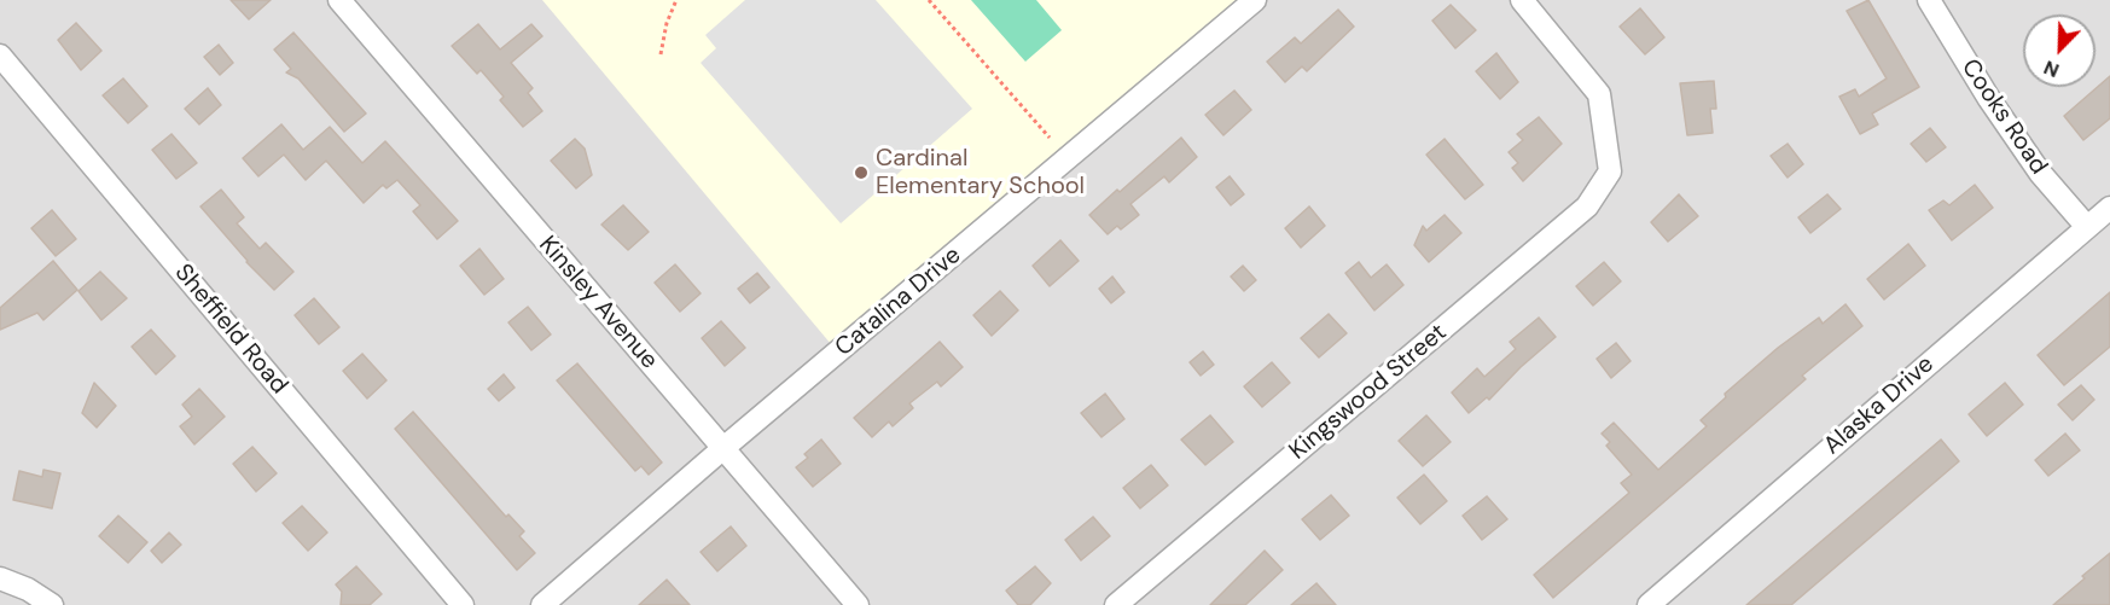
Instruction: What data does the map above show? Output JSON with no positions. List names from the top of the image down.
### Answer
{
  "streets": {
    "street": [
      "Cooks Road",
      "Catalina Drive",
      "Kinsley Avenue",
      "Sheffield Road",
      "Kingswood Street",
      "Alaska Drive"
    ]
  },
  "crossings": [
    ["Cooks Road", "Alaska Drive"],
    ["Catalina Drive", "Kinsley Avenue"]
  ],
  "places": ["Cardinal Elementary School"],
  "north": "bottom left"
}
